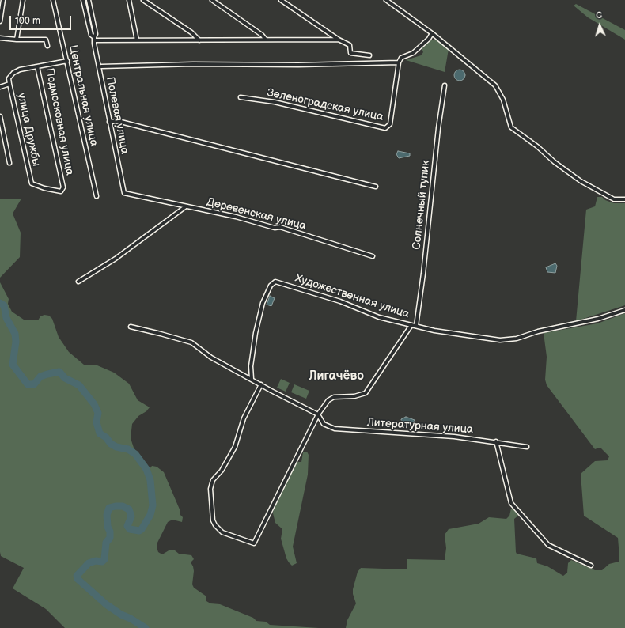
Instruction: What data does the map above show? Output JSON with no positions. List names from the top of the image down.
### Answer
{
  "streets": {
    "street": [
      "Центральная улица",
      "Зеленоградская улица",
      "Полевая улица",
      "Подмосковная улица",
      "улица Дружбы",
      "Солнечный тупик",
      "Деревенская улица",
      "Художественная улица",
      "Литературная улица"
    ]
  },
  "crossings": [
    ["Центральная улица", "Подмосковная улица"],
    ["Полевая улица", "Деревенская улица"],
    ["Подмосковная улица", "улица Дружбы"],
    ["Солнечный тупик", "Художественная улица"]
  ],
  "districts": ["Лигачёво"],
  "scale_bar": "100 m",
  "north": "top"
}
